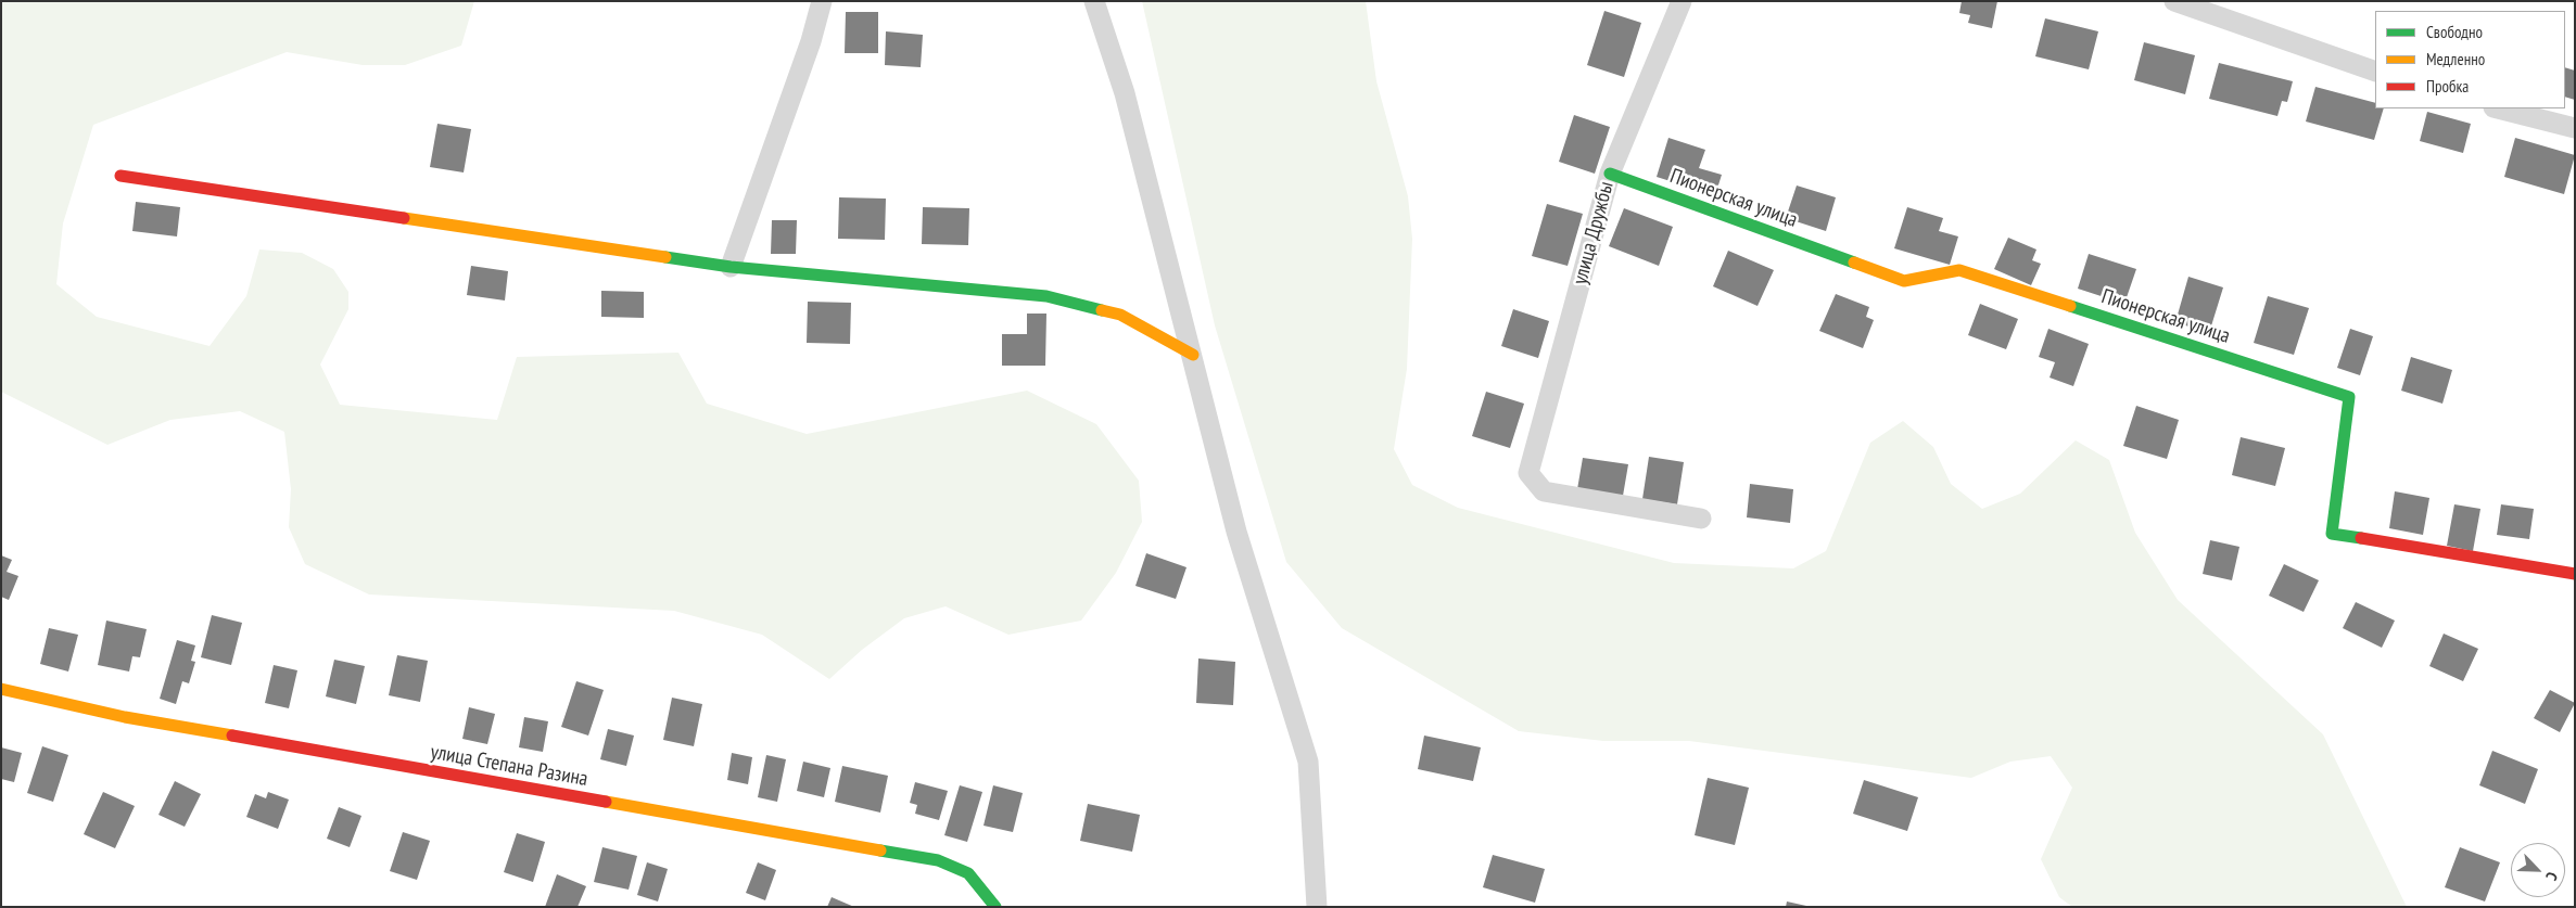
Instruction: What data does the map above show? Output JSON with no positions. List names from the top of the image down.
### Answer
{
  "streets": {
    "street": ["Пионерская улица", "улица Дружбы", "улица Степана Разина"]
  },
  "crossings": [
    ["Пионерская улица", "улица Дружбы"]
  ],
  "legend": ["Свободно", "Медленно", "Пробка"],
  "north": "bottom right"
}
